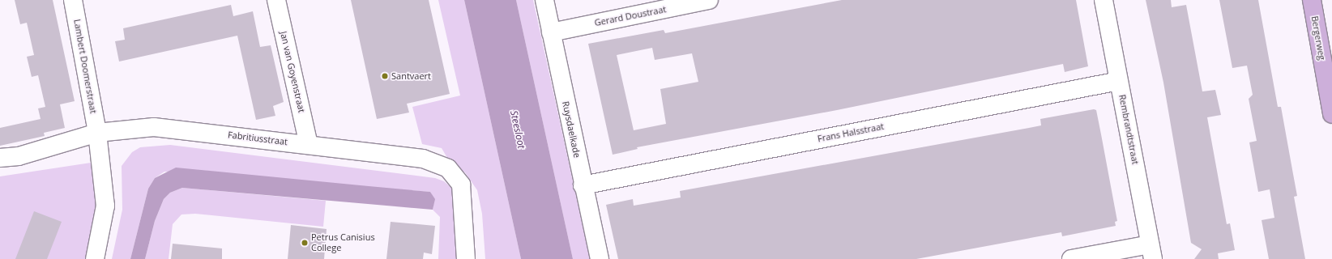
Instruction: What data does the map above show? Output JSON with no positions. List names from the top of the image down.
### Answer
{
  "streets": {
    "main road": ["Bergerweg"],
    "street": [
      "Gerard Doustraat",
      "Lambert Doomerstraat",
      "Jan van Goyenstraat",
      "Ruysdaelkade",
      "Rembrandtstraat",
      "Frans Halsstraat",
      "Fabritiusstraat"
    ]
  },
  "crossings": [
    ["Gerard Doustraat", "Ruysdaelkade"],
    ["Lambert Doomerstraat", "Fabritiusstraat"],
    ["Jan van Goyenstraat", "Fabritiusstraat"],
    ["Ruysdaelkade", "Frans Halsstraat"],
    ["Rembrandtstraat", "Frans Halsstraat"]
  ],
  "water": ["Steesloot"],
  "places": ["Santvaert", "Petrus Canisius College"]
}
